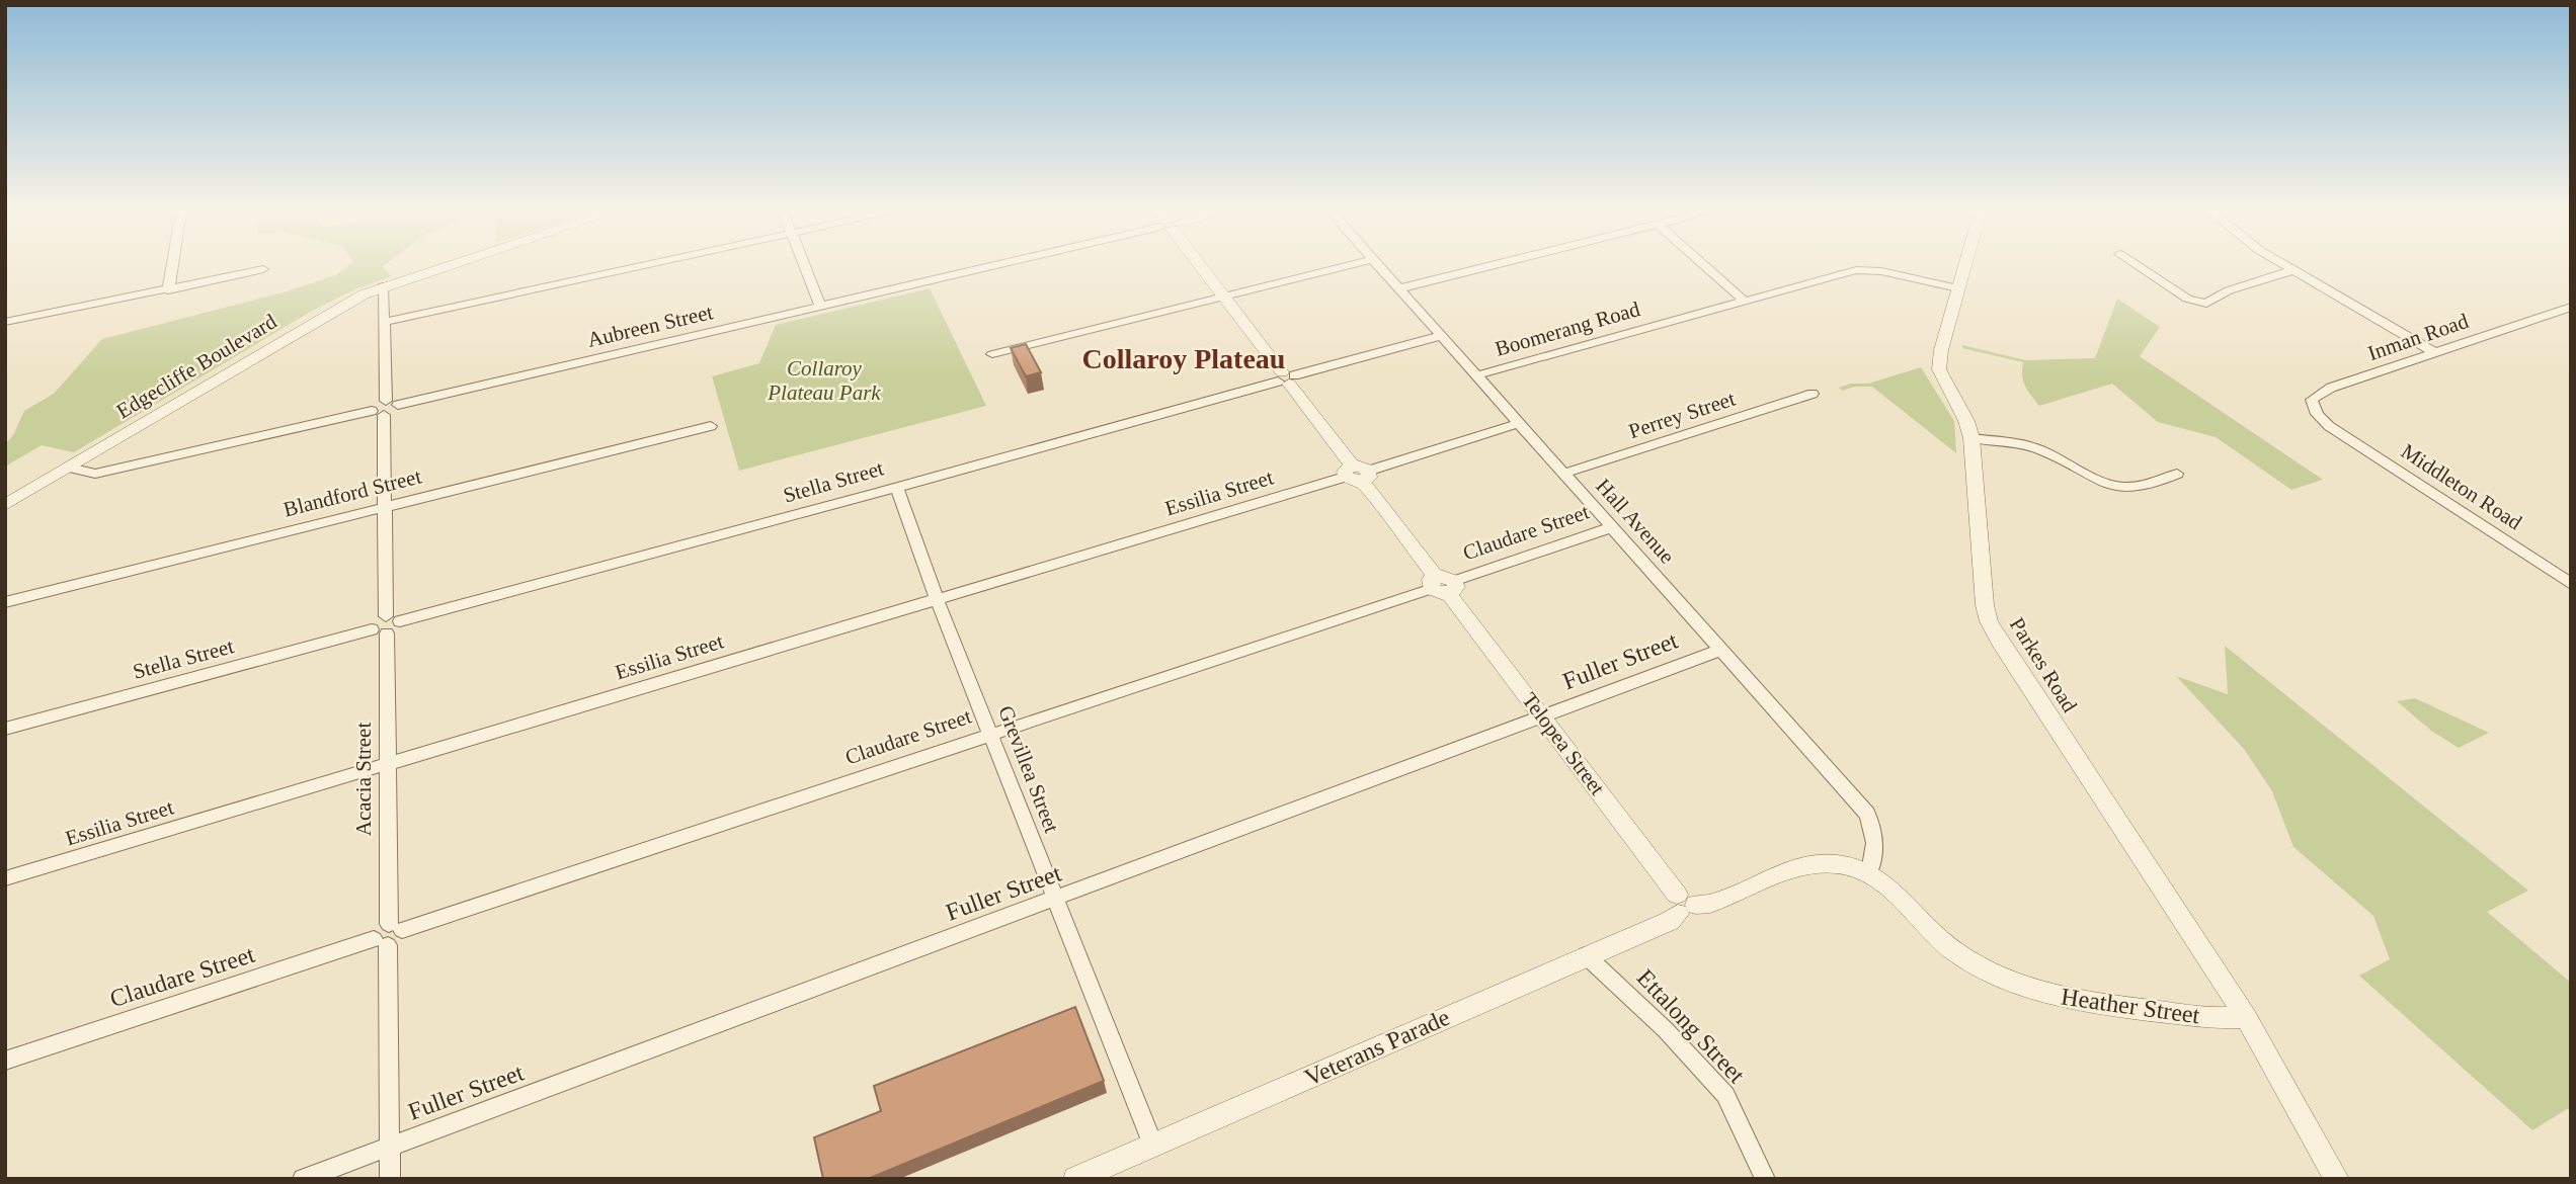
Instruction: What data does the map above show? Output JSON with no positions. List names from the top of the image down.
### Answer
{
  "streets": {
    "street": [
      "Aubreen Street",
      "Boomerang Road",
      "Inman Road",
      "Edgecliffe Boulevard",
      "Perrey Street",
      "Stella Street",
      "Middleton Road",
      "Blandford Street",
      "Essilia Street",
      "Hall Avenue",
      "Claudare Street",
      "Fuller Street",
      "Parkes Road",
      "Telopea Street",
      "Grevillea Street",
      "Acacia Street",
      "Heather Street",
      "Ettalong Street",
      "Veterans Parade"
    ]
  },
  "crossings": [
    ["Aubreen Street", "Edgecliffe Boulevard"],
    ["Aubreen Street", "Acacia Street"],
    ["Boomerang Road", "Hall Avenue"],
    ["Boomerang Road", "Parkes Road"],
    ["Inman Road", "Middleton Road"],
    ["Edgecliffe Boulevard", "Acacia Street"],
    ["Perrey Street", "Hall Avenue"],
    ["Stella Street", "Hall Avenue"],
    ["Stella Street", "Telopea Street"],
    ["Stella Street", "Grevillea Street"],
    ["Stella Street", "Acacia Street"],
    ["Blandford Street", "Acacia Street"],
    ["Essilia Street", "Hall Avenue"],
    ["Essilia Street", "Telopea Street"],
    ["Essilia Street", "Grevillea Street"],
    ["Essilia Street", "Acacia Street"],
    ["Hall Avenue", "Claudare Street"],
    ["Hall Avenue", "Fuller Street"],
    ["Hall Avenue", "Heather Street"],
    ["Hall Avenue", "Veterans Parade"],
    ["Claudare Street", "Telopea Street"],
    ["Claudare Street", "Grevillea Street"],
    ["Claudare Street", "Acacia Street"],
    ["Fuller Street", "Telopea Street"],
    ["Fuller Street", "Grevillea Street"],
    ["Parkes Road", "Heather Street"],
    ["Telopea Street", "Veterans Parade"],
    ["Grevillea Street", "Veterans Parade"],
    ["Heather Street", "Veterans Parade"],
    ["Ettalong Street", "Veterans Parade"]
  ],
  "districts": ["Collaroy Plateau"],
  "parks": ["Collaroy Plateau Park"]
}
